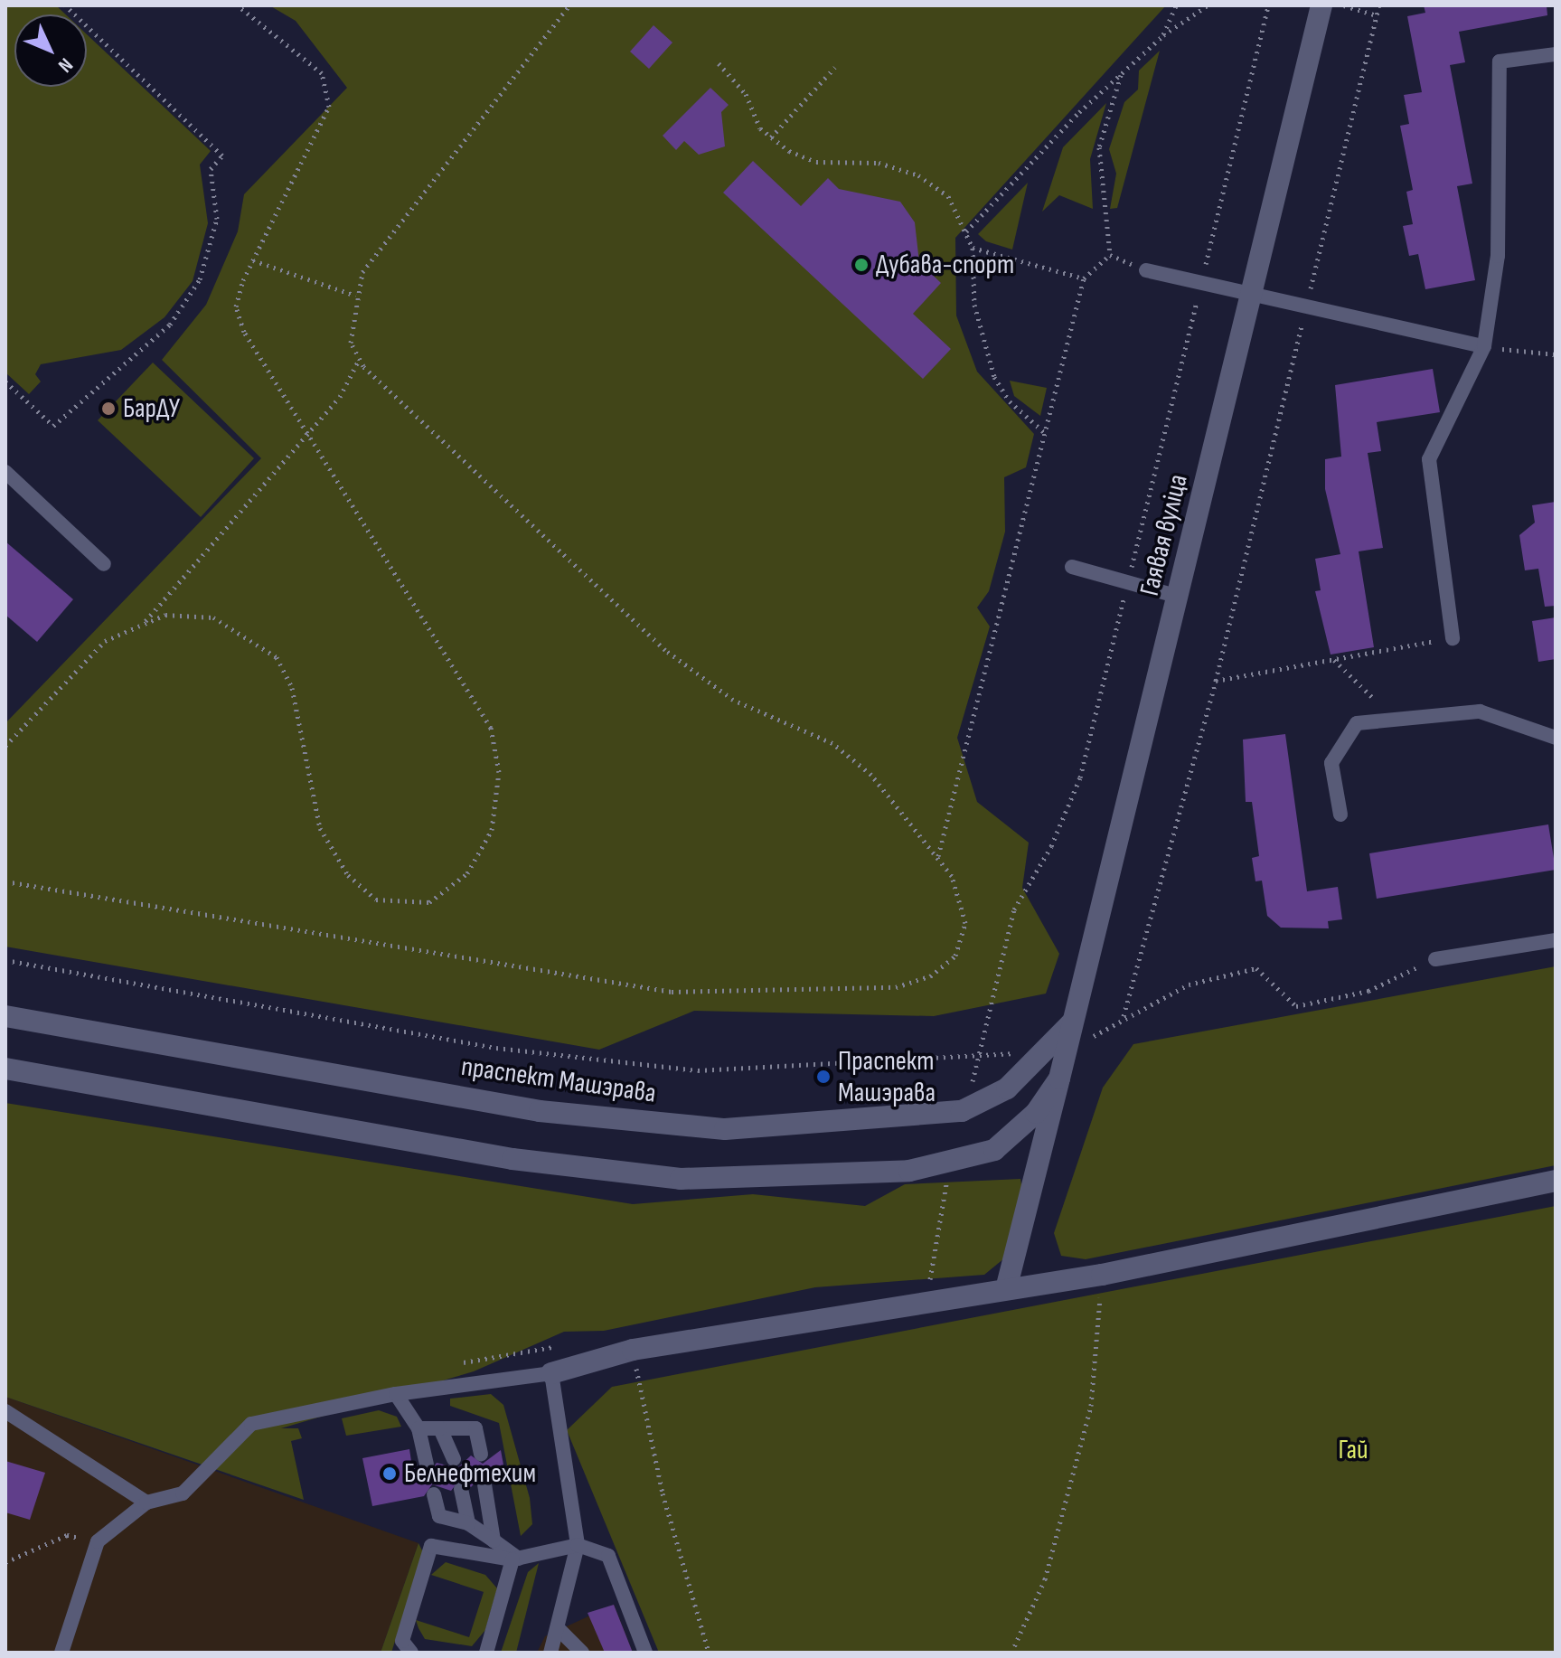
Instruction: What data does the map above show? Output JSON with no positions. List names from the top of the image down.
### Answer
{
  "streets": {
    "main road": ["Гаявая вуліца", "праспект Машэрава"]
  },
  "crossings": [
    ["Гаявая вуліца", "праспект Машэрава"]
  ],
  "parks": ["Гай"],
  "places": [
    "Дубава-спорт",
    "БарДУ",
    "Праспект Машэрава",
    "Белнефтехим"
  ],
  "north": "bottom right"
}
